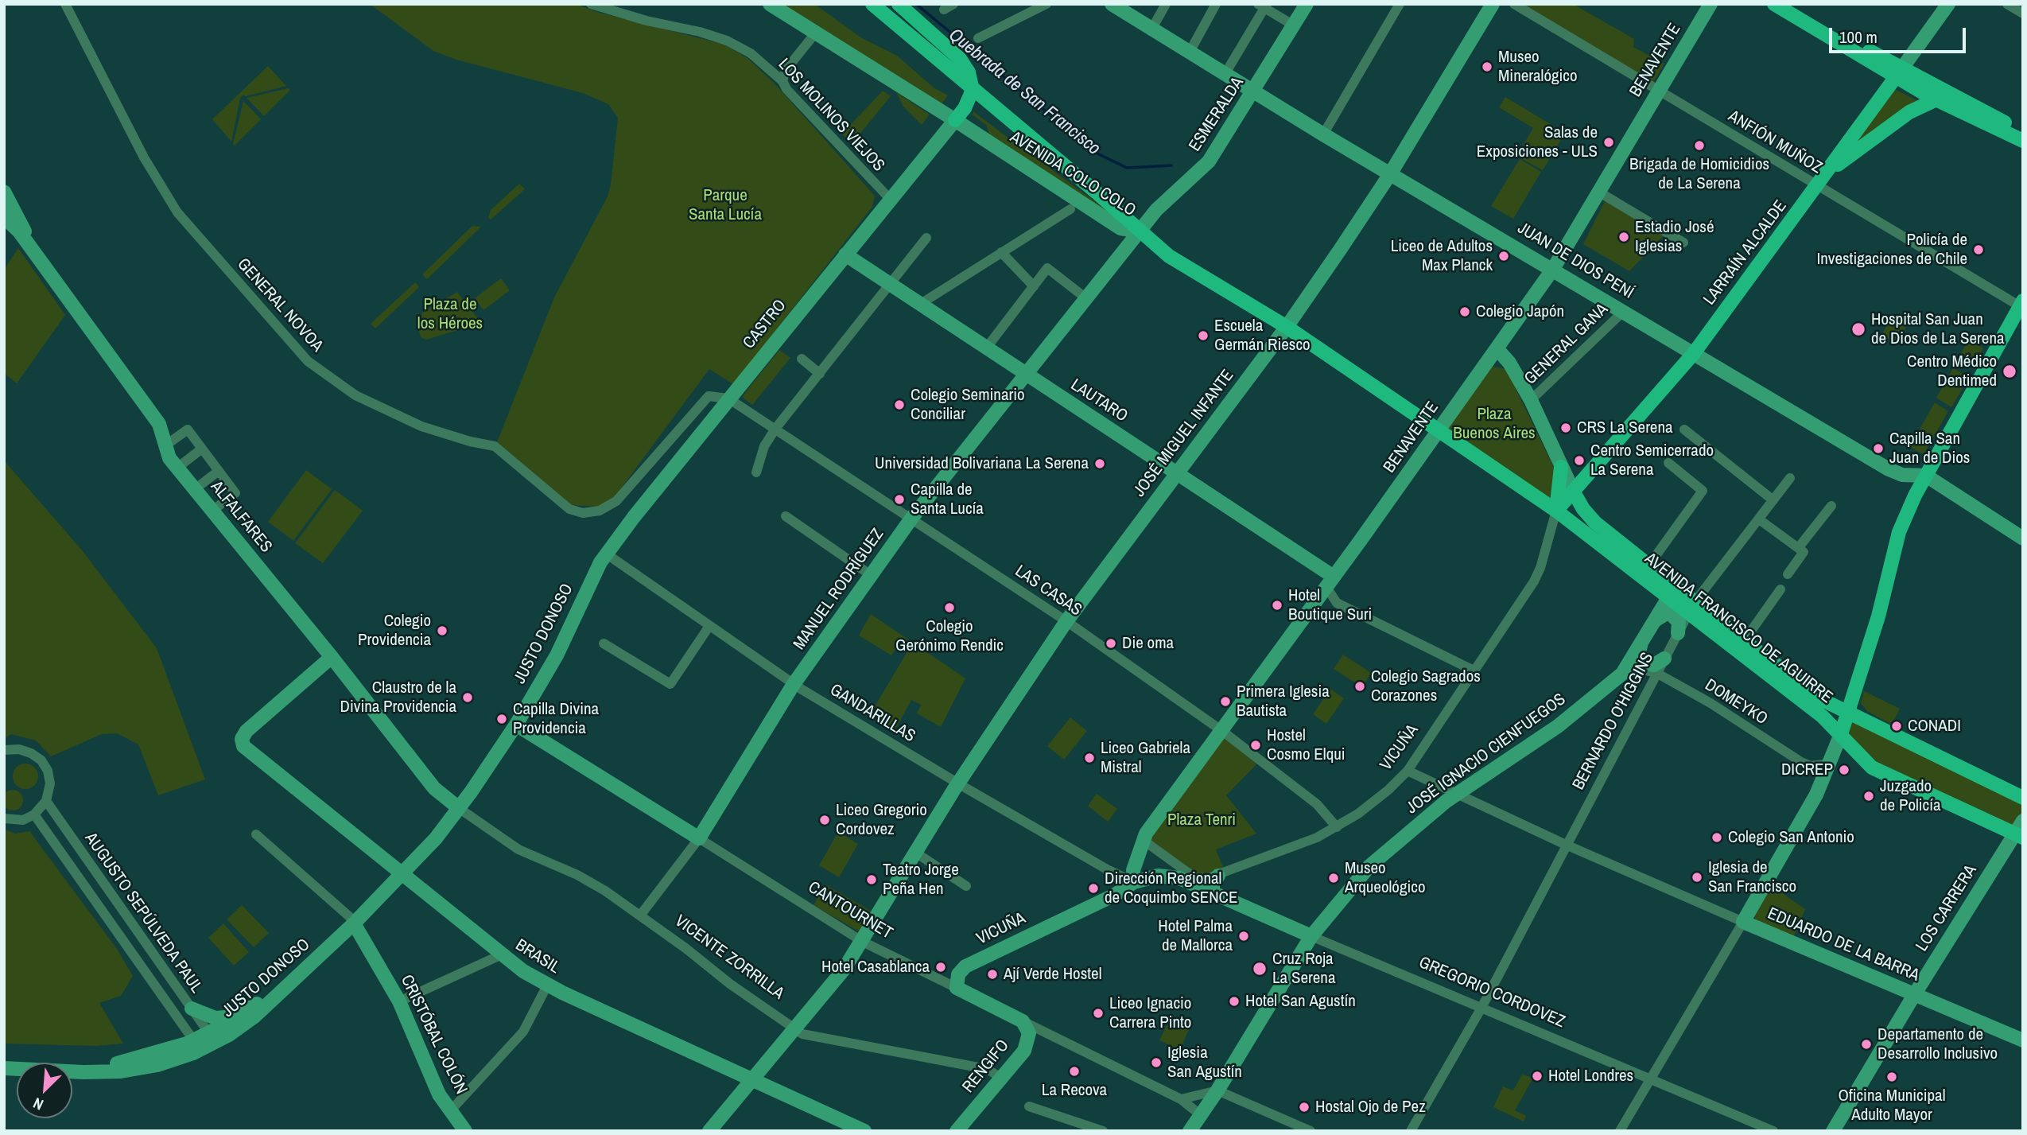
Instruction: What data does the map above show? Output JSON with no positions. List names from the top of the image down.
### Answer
{
  "streets": {
    "main road": ["AVENIDA COLO COLO", "LARRAÍN ALCALDE", "AVENIDA FRANCISCO DE AGUIRRE"],
    "street": [
      "BENAVENTE",
      "ESMERALDA",
      "LOS MOLINOS VIEJOS",
      "ANFIÓN MUÑOZ",
      "JUAN DE DIOS PENÍ",
      "GENERAL NOVOA",
      "CASTRO",
      "GENERAL GANA",
      "LAUTARO",
      "JOSÉ MIGUEL INFANTE",
      "ALFALFARES",
      "MANUEL RODRÍGUEZ",
      "LAS CASAS",
      "JUSTO DONOSO",
      "DOMEYKO",
      "GANDARILLAS",
      "BERNARDO O'HIGGINS",
      "VICUÑA",
      "JOSÉ IGNACIO CIENFUEGOS",
      "LOS CARRERA",
      "CANTOURNET",
      "AUGUSTO SEPÚLVEDA PAUL",
      "EDUARDO DE LA BARRA",
      "BRASIL",
      "VICENTE ZORRILLA",
      "GREGORIO CORDOVEZ",
      "CRISTÓBAL COLÓN",
      "RENGIFO"
    ]
  },
  "crossings": [
    ["BENAVENTE", "ANFIÓN MUÑOZ"],
    ["BENAVENTE", "AVENIDA COLO COLO"],
    ["BENAVENTE", "JUAN DE DIOS PENÍ"],
    ["BENAVENTE", "LAUTARO"],
    ["BENAVENTE", "LAS CASAS"],
    ["BENAVENTE", "AVENIDA FRANCISCO DE AGUIRRE"],
    ["BENAVENTE", "GANDARILLAS"],
    ["BENAVENTE", "VICUÑA"],
    ["ESMERALDA", "AVENIDA COLO COLO"],
    ["ESMERALDA", "JUAN DE DIOS PENÍ"],
    ["ESMERALDA", "MANUEL RODRÍGUEZ"],
    ["LOS MOLINOS VIEJOS", "CASTRO"],
    ["ANFIÓN MUÑOZ", "LARRAÍN ALCALDE"],
    ["AVENIDA COLO COLO", "CASTRO"],
    ["AVENIDA COLO COLO", "JOSÉ MIGUEL INFANTE"],
    ["AVENIDA COLO COLO", "MANUEL RODRÍGUEZ"],
    ["AVENIDA COLO COLO", "AVENIDA FRANCISCO DE AGUIRRE"],
    ["LARRAÍN ALCALDE", "JUAN DE DIOS PENÍ"],
    ["LARRAÍN ALCALDE", "AVENIDA FRANCISCO DE AGUIRRE"],
    ["LARRAÍN ALCALDE", "VICUÑA"],
    ["JUAN DE DIOS PENÍ", "GENERAL GANA"],
    ["JUAN DE DIOS PENÍ", "JOSÉ MIGUEL INFANTE"],
    ["GENERAL NOVOA", "CASTRO"],
    ["GENERAL NOVOA", "LAS CASAS"],
    ["CASTRO", "LAUTARO"],
    ["CASTRO", "LAS CASAS"],
    ["CASTRO", "JUSTO DONOSO"],
    ["CASTRO", "GANDARILLAS"],
    ["GENERAL GANA", "AVENIDA FRANCISCO DE AGUIRRE"],
    ["LAUTARO", "JOSÉ MIGUEL INFANTE"],
    ["LAUTARO", "MANUEL RODRÍGUEZ"],
    ["LAUTARO", "VICUÑA"],
    ["JOSÉ MIGUEL INFANTE", "LAS CASAS"],
    ["JOSÉ MIGUEL INFANTE", "GANDARILLAS"],
    ["JOSÉ MIGUEL INFANTE", "CANTOURNET"],
    ["JOSÉ MIGUEL INFANTE", "BRASIL"],
    ["JOSÉ MIGUEL INFANTE", "VICENTE ZORRILLA"],
    ["ALFALFARES", "JUSTO DONOSO"],
    ["ALFALFARES", "BRASIL"],
    ["ALFALFARES", "VICENTE ZORRILLA"],
    ["MANUEL RODRÍGUEZ", "LAS CASAS"],
    ["MANUEL RODRÍGUEZ", "GANDARILLAS"],
    ["MANUEL RODRÍGUEZ", "CANTOURNET"],
    ["MANUEL RODRÍGUEZ", "VICENTE ZORRILLA"],
    ["LAS CASAS", "VICUÑA"],
    ["AVENIDA FRANCISCO DE AGUIRRE", "BERNARDO O'HIGGINS"],
    ["AVENIDA FRANCISCO DE AGUIRRE", "VICUÑA"],
    ["AVENIDA FRANCISCO DE AGUIRRE", "JOSÉ IGNACIO CIENFUEGOS"],
    ["AVENIDA FRANCISCO DE AGUIRRE", "LOS CARRERA"],
    ["JUSTO DONOSO", "GANDARILLAS"],
    ["JUSTO DONOSO", "CANTOURNET"],
    ["JUSTO DONOSO", "AUGUSTO SEPÚLVEDA PAUL"],
    ["JUSTO DONOSO", "BRASIL"],
    ["JUSTO DONOSO", "VICENTE ZORRILLA"],
    ["JUSTO DONOSO", "CRISTÓBAL COLÓN"],
    ["DOMEYKO", "BERNARDO O'HIGGINS"],
    ["DOMEYKO", "JOSÉ IGNACIO CIENFUEGOS"],
    ["GANDARILLAS", "VICUÑA"],
    ["BERNARDO O'HIGGINS", "EDUARDO DE LA BARRA"],
    ["BERNARDO O'HIGGINS", "GREGORIO CORDOVEZ"],
    ["VICUÑA", "CANTOURNET"],
    ["VICUÑA", "EDUARDO DE LA BARRA"],
    ["VICUÑA", "GREGORIO CORDOVEZ"],
    ["JOSÉ IGNACIO CIENFUEGOS", "CANTOURNET"],
    ["JOSÉ IGNACIO CIENFUEGOS", "EDUARDO DE LA BARRA"],
    ["JOSÉ IGNACIO CIENFUEGOS", "GREGORIO CORDOVEZ"],
    ["LOS CARRERA", "EDUARDO DE LA BARRA"],
    ["CANTOURNET", "RENGIFO"],
    ["VICENTE ZORRILLA", "RENGIFO"]
  ],
  "water": ["Quebrada de San Francisco"],
  "parks": [
    "Parque Santa Lucía",
    "Plaza de los Héroes",
    "Plaza Buenos Aires",
    "Plaza Tenri"
  ],
  "places": [
    "Museo Mineralógico",
    "Salas de Exposiciones - ULS",
    "Brigada de Homicidios de La Serena",
    "Estadio José Iglesias",
    "Policía de Investigaciones de Chile",
    "Liceo de Adultos Max Planck",
    "Colegio Japón",
    "Hospital San Juan de Dios de La Serena",
    "Escuela Germán Riesco",
    "Centro Médico Dentimed",
    "Colegio Seminario Conciliar",
    "CRS La Serena",
    "Capilla San Juan de Dios",
    "Centro Semicerrado La Serena",
    "Universidad Bolivariana La Serena",
    "Capilla de Santa Lucía",
    "Hotel Boutique Suri",
    "Colegio Gerónimo Rendic",
    "Colegio Providencia",
    "Die oma",
    "Colegio Sagrados Corazones",
    "Claustro de la Divina Providencia",
    "Primera Iglesia Bautista",
    "Capilla Divina Providencia",
    "CONADI",
    "Hostel Cosmo Elqui",
    "Liceo Gabriela Mistral",
    "DICREP",
    "Juzgado de Policía",
    "Liceo Gregorio Cordovez",
    "Colegio San Antonio",
    "Iglesia de San Francisco",
    "Museo Arqueológico",
    "Teatro Jorge Peña Hen",
    "Dirección Regional de Coquimbo SENCE",
    "Hotel Palma de Mallorca",
    "Hotel Casablanca",
    "Cruz Roja La Serena",
    "Ají Verde Hostel",
    "Hotel San Agustín",
    "Liceo Ignacio Carrera Pinto",
    "Departamento de Desarrollo Inclusivo",
    "Iglesia San Agustín",
    "La Recova",
    "Hotel Londres",
    "Oficina Municipal Adulto Mayor",
    "Hostal Ojo de Pez"
  ],
  "scale_bar": "100 m",
  "north": "bottom left"
}
